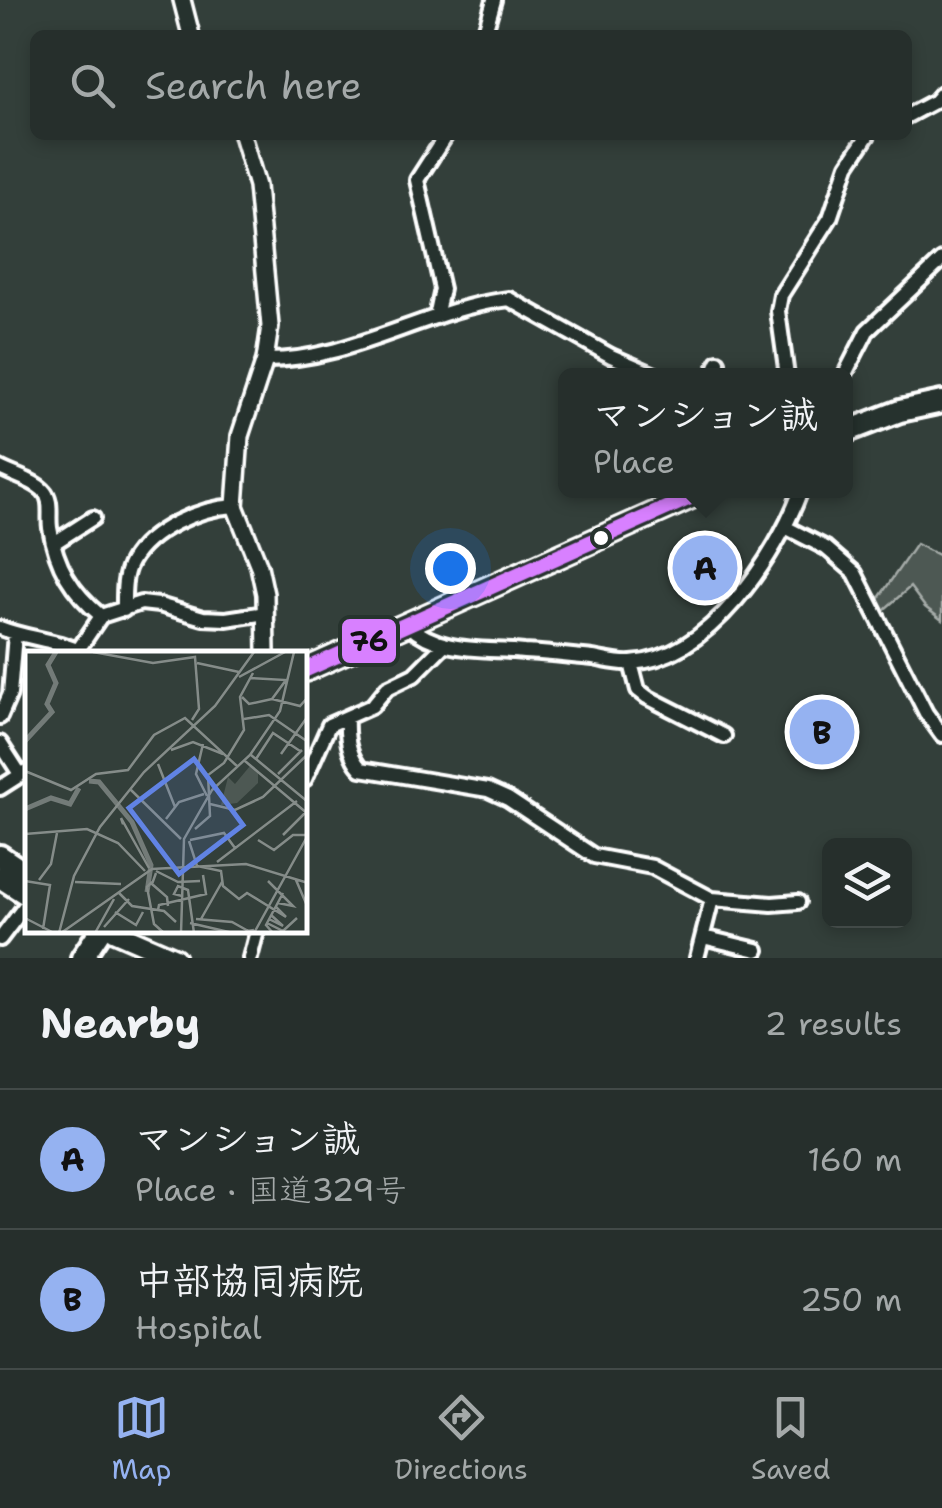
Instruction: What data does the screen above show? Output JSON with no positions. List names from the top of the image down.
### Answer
{
  "lines": ["transit line 76"],
  "page": {
    "search": "Search here",
    "popup": ["マンション誠", "Place"],
    "pins": ["A", "B"],
    "heading": ["Nearby", "2 results"],
    "list": [
      {
        "mark": "A",
        "name": "マンション誠",
        "note": "Place · 国道329号",
        "value": "160 m"
      },
      {
        "mark": "B",
        "name": "中部協同病院",
        "note": "Hospital",
        "value": "250 m"
      }
    ],
    "nav": ["Map", "Directions", "Saved"]
  }
}
